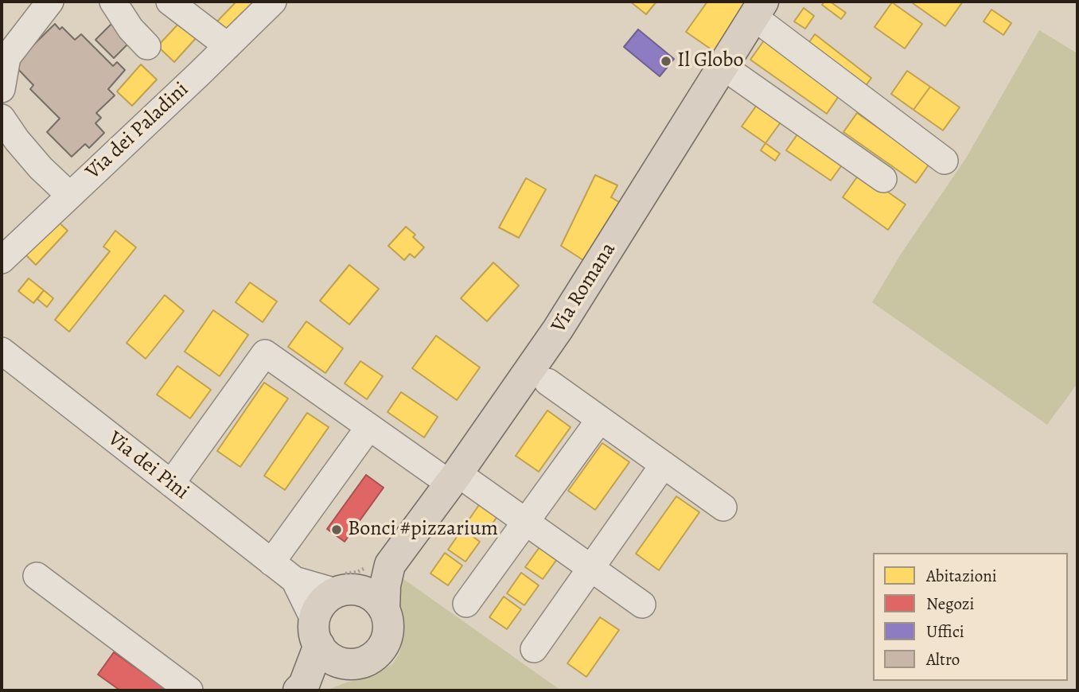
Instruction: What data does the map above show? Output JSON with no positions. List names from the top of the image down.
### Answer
{
  "streets": {
    "main road": ["Via Romana"],
    "street": ["Via dei Paladini", "Via dei Pini"]
  },
  "places": ["Il Globo", "Bonci #pizzarium"],
  "legend": [
    "Abitazioni",
    "Negozi",
    "Uffici",
    "Altro"
  ]
}
